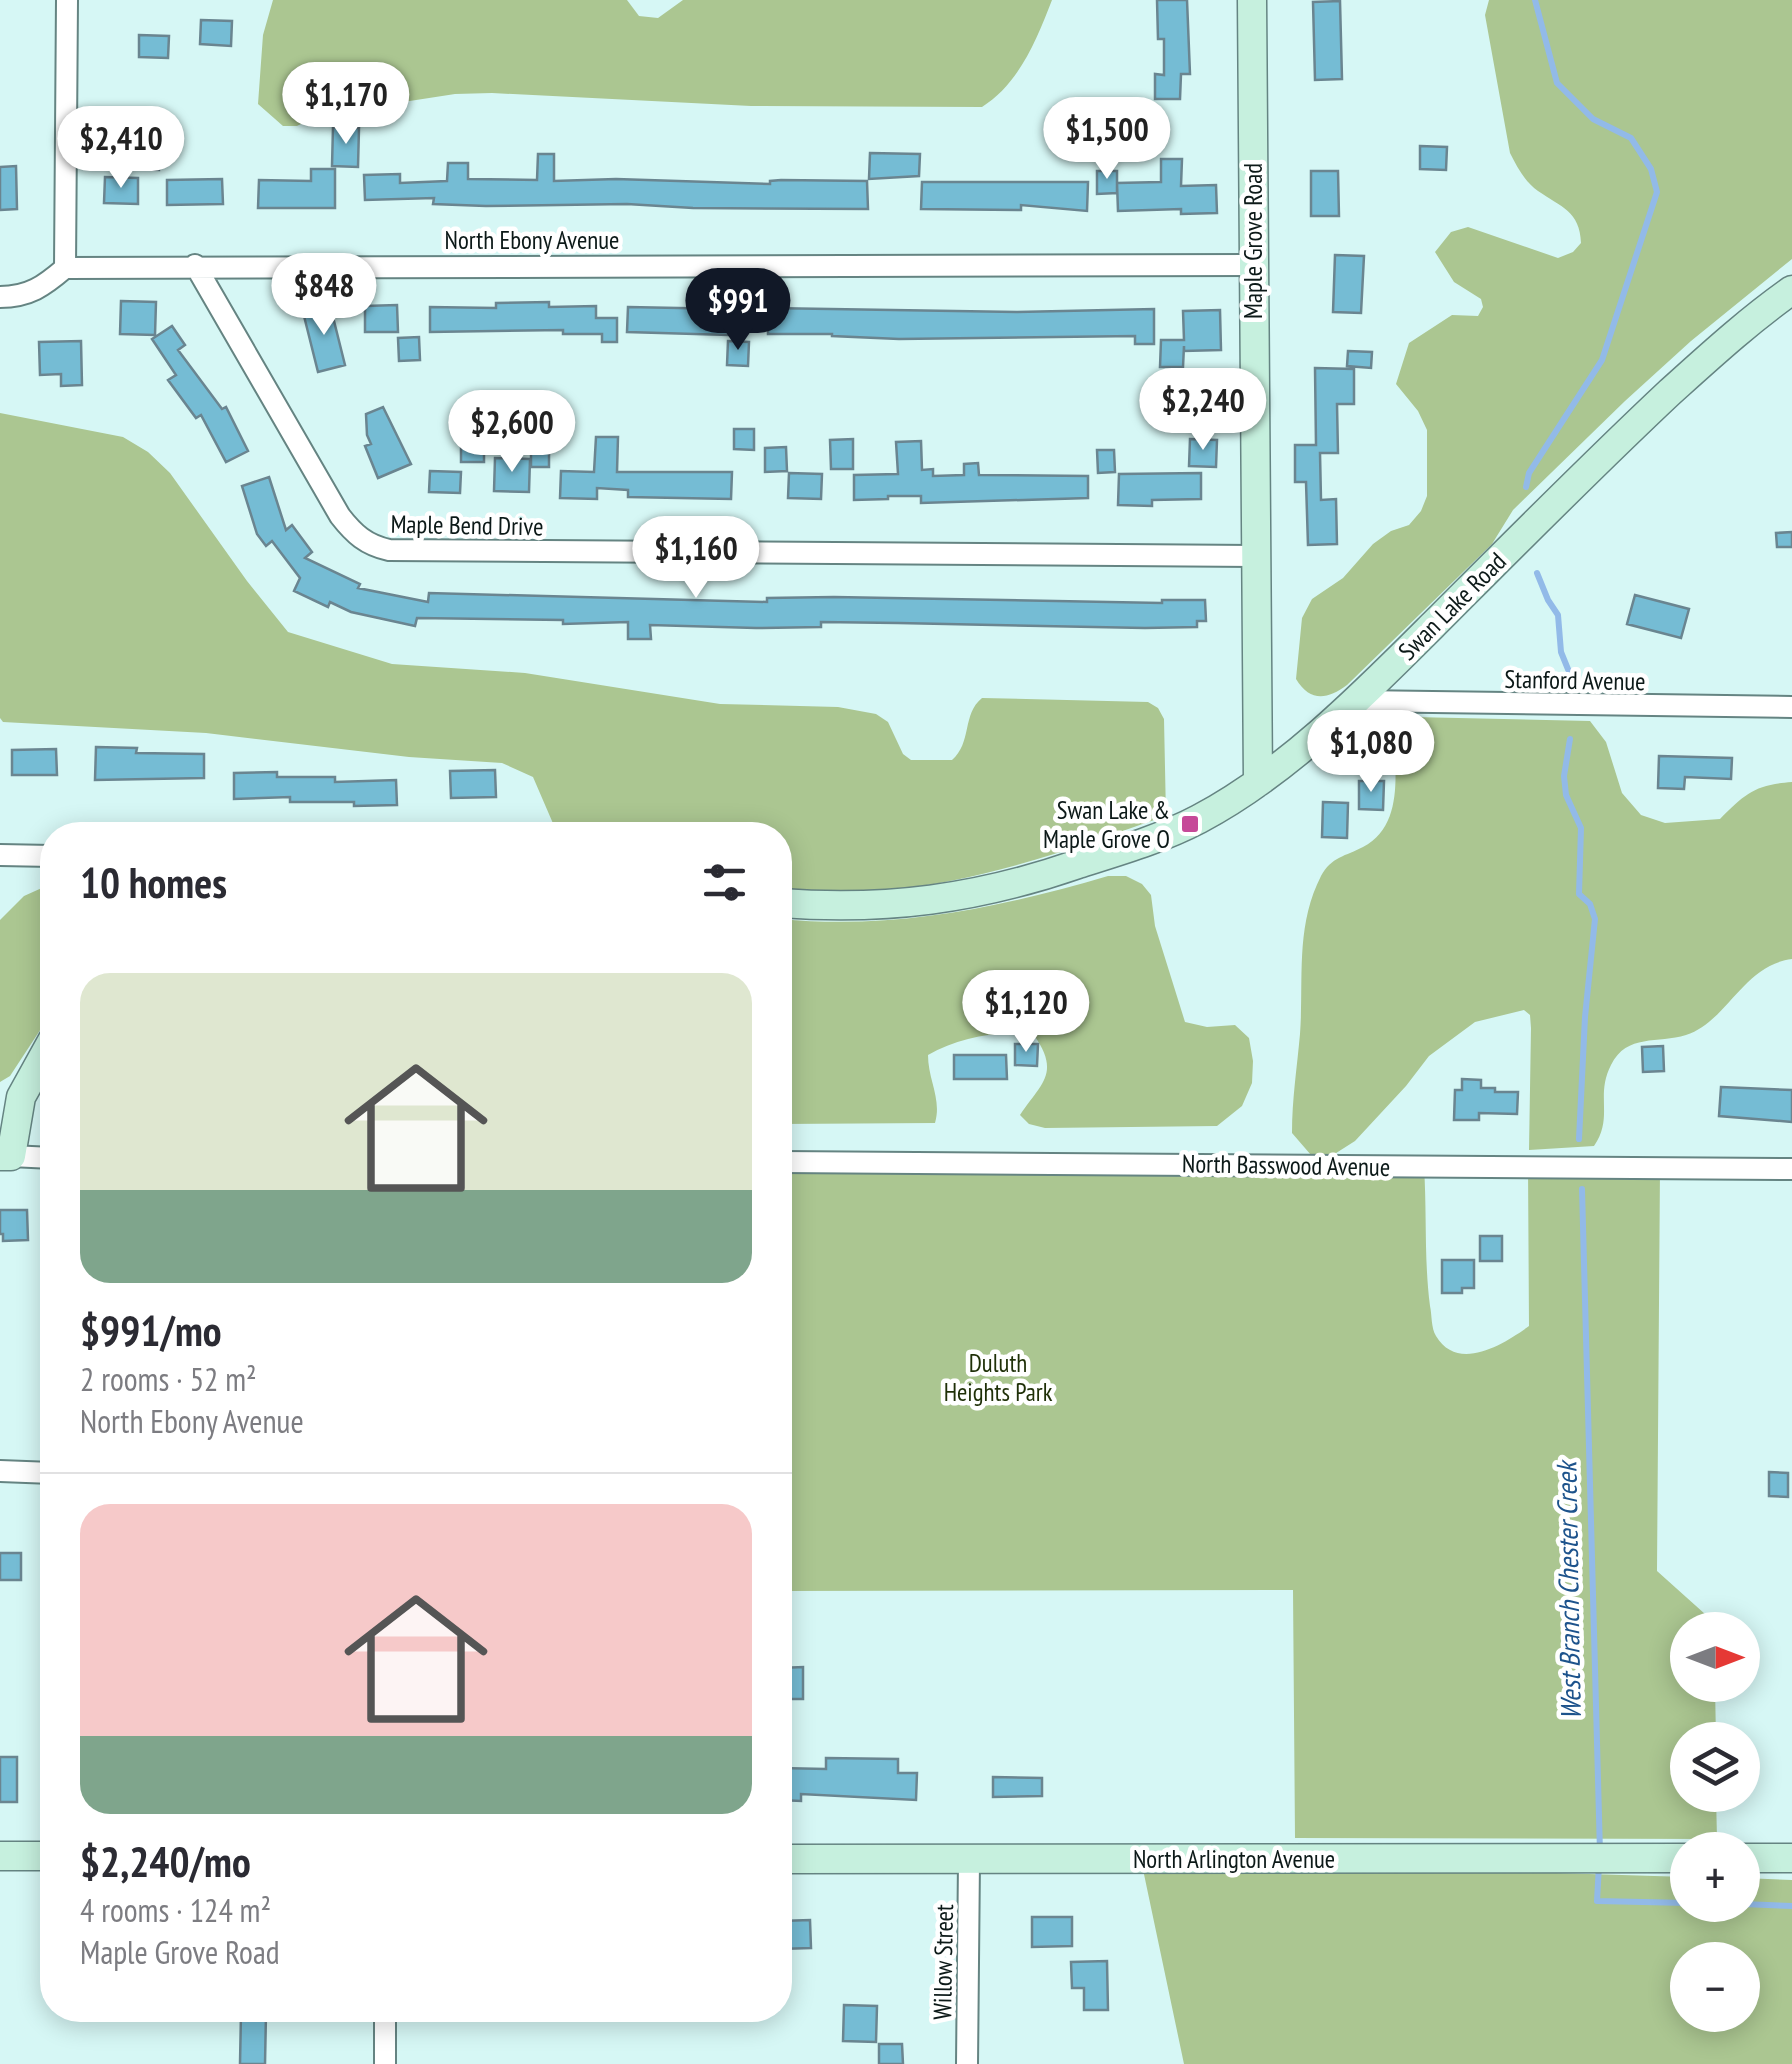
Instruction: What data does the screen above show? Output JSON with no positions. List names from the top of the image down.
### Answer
{
  "streets": {
    "street": [
      "North Ebony Avenue",
      "Maple Grove Road",
      "Maple Bend Drive",
      "Swan Lake Road",
      "Stanford Avenue",
      "North Basswood Avenue",
      "North Arlington Avenue",
      "Willow Street"
    ]
  },
  "crossings": [
    ["North Ebony Avenue", "Maple Grove Road"],
    ["North Ebony Avenue", "Maple Bend Drive"],
    ["Maple Grove Road", "Maple Bend Drive"],
    ["Maple Grove Road", "Swan Lake Road"],
    ["Swan Lake Road", "Stanford Avenue"],
    ["North Arlington Avenue", "Willow Street"]
  ],
  "water": ["West Branch Chester Creek"],
  "parks": ["Duluth Heights Park"],
  "places": {
    "transit": ["Swan Lake & Maple Grove O"]
  },
  "north": "right",
  "page": {
    "price": [
      "$1,170",
      "$1,500",
      "$2,410",
      "$848",
      "$991",
      "$2,240",
      "$2,600",
      "$1,160",
      "$1,080",
      "$1,120"
    ],
    "heading": "10 homes",
    "list": [
      {
        "name": "$991/mo",
        "note": "2 rooms · 52 m² · North Ebony Avenue"
      },
      {
        "name": "$2,240/mo",
        "note": "4 rooms · 124 m² · Maple Grove Road"
      }
    ],
    "map_buttons": ["+", "−"]
  }
}
